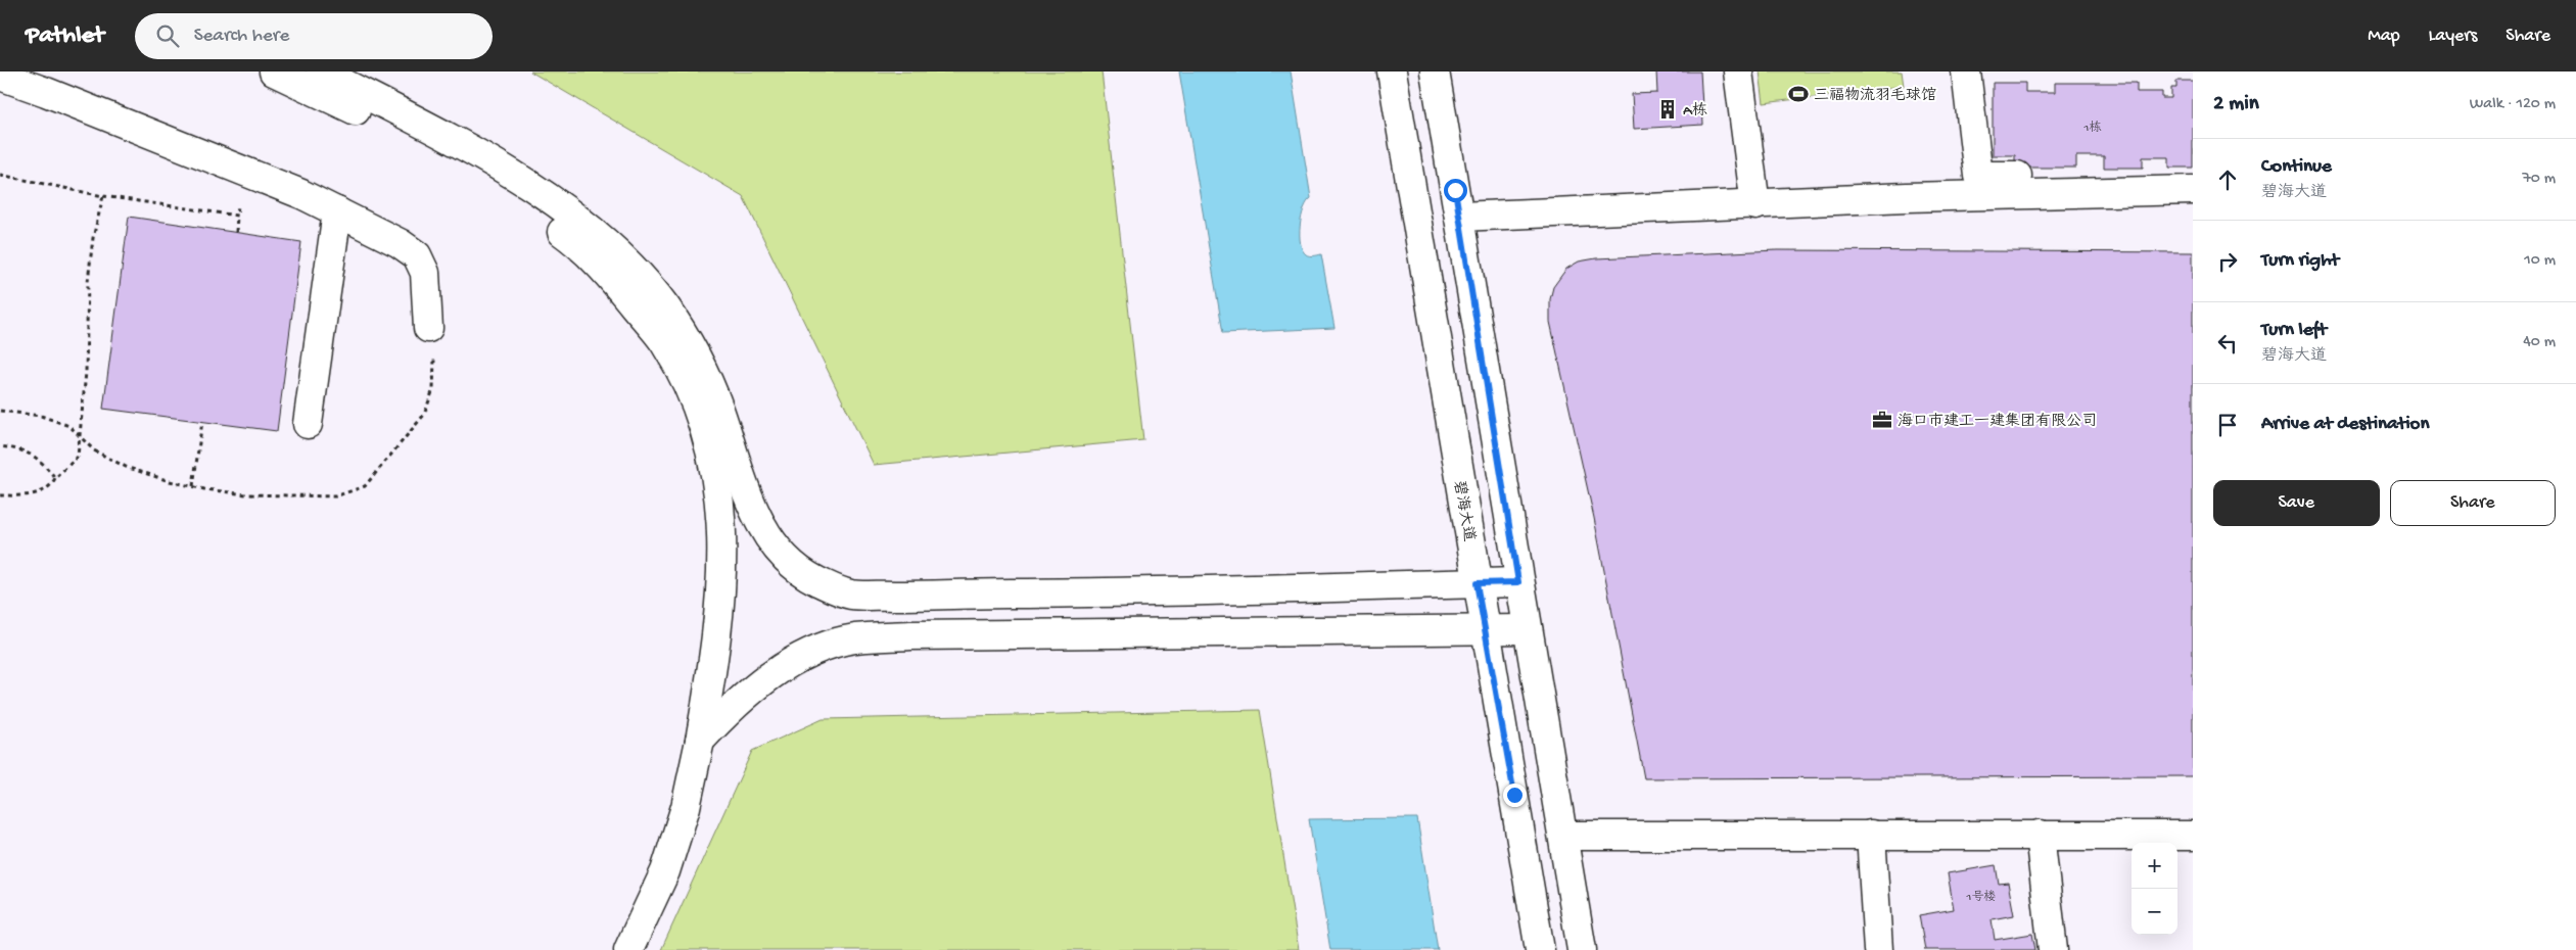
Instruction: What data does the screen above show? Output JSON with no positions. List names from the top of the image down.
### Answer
{
  "streets": {
    "street": ["碧海大道"]
  },
  "places": {
    "sports": ["三福物流羽毛球馆"],
    "building": ["A栋"],
    "office": ["海口市建工一建集团有限公司"]
  },
  "house_numbers": ["1栋", "1号楼"],
  "page": {
    "header": "Pathlet",
    "search": "Search here",
    "nav": ["Map", "Layers", "Share"],
    "heading": ["2 min", "Walk · 120 m"],
    "list": [
      ["Continue", "碧海大道", "70 m"],
      ["Turn right", "10 m"],
      ["Turn left", "碧海大道", "40 m"],
      "Arrive at destination"
    ],
    "buttons": ["Save", "Share"],
    "map_buttons": ["+", "−"]
  }
}
